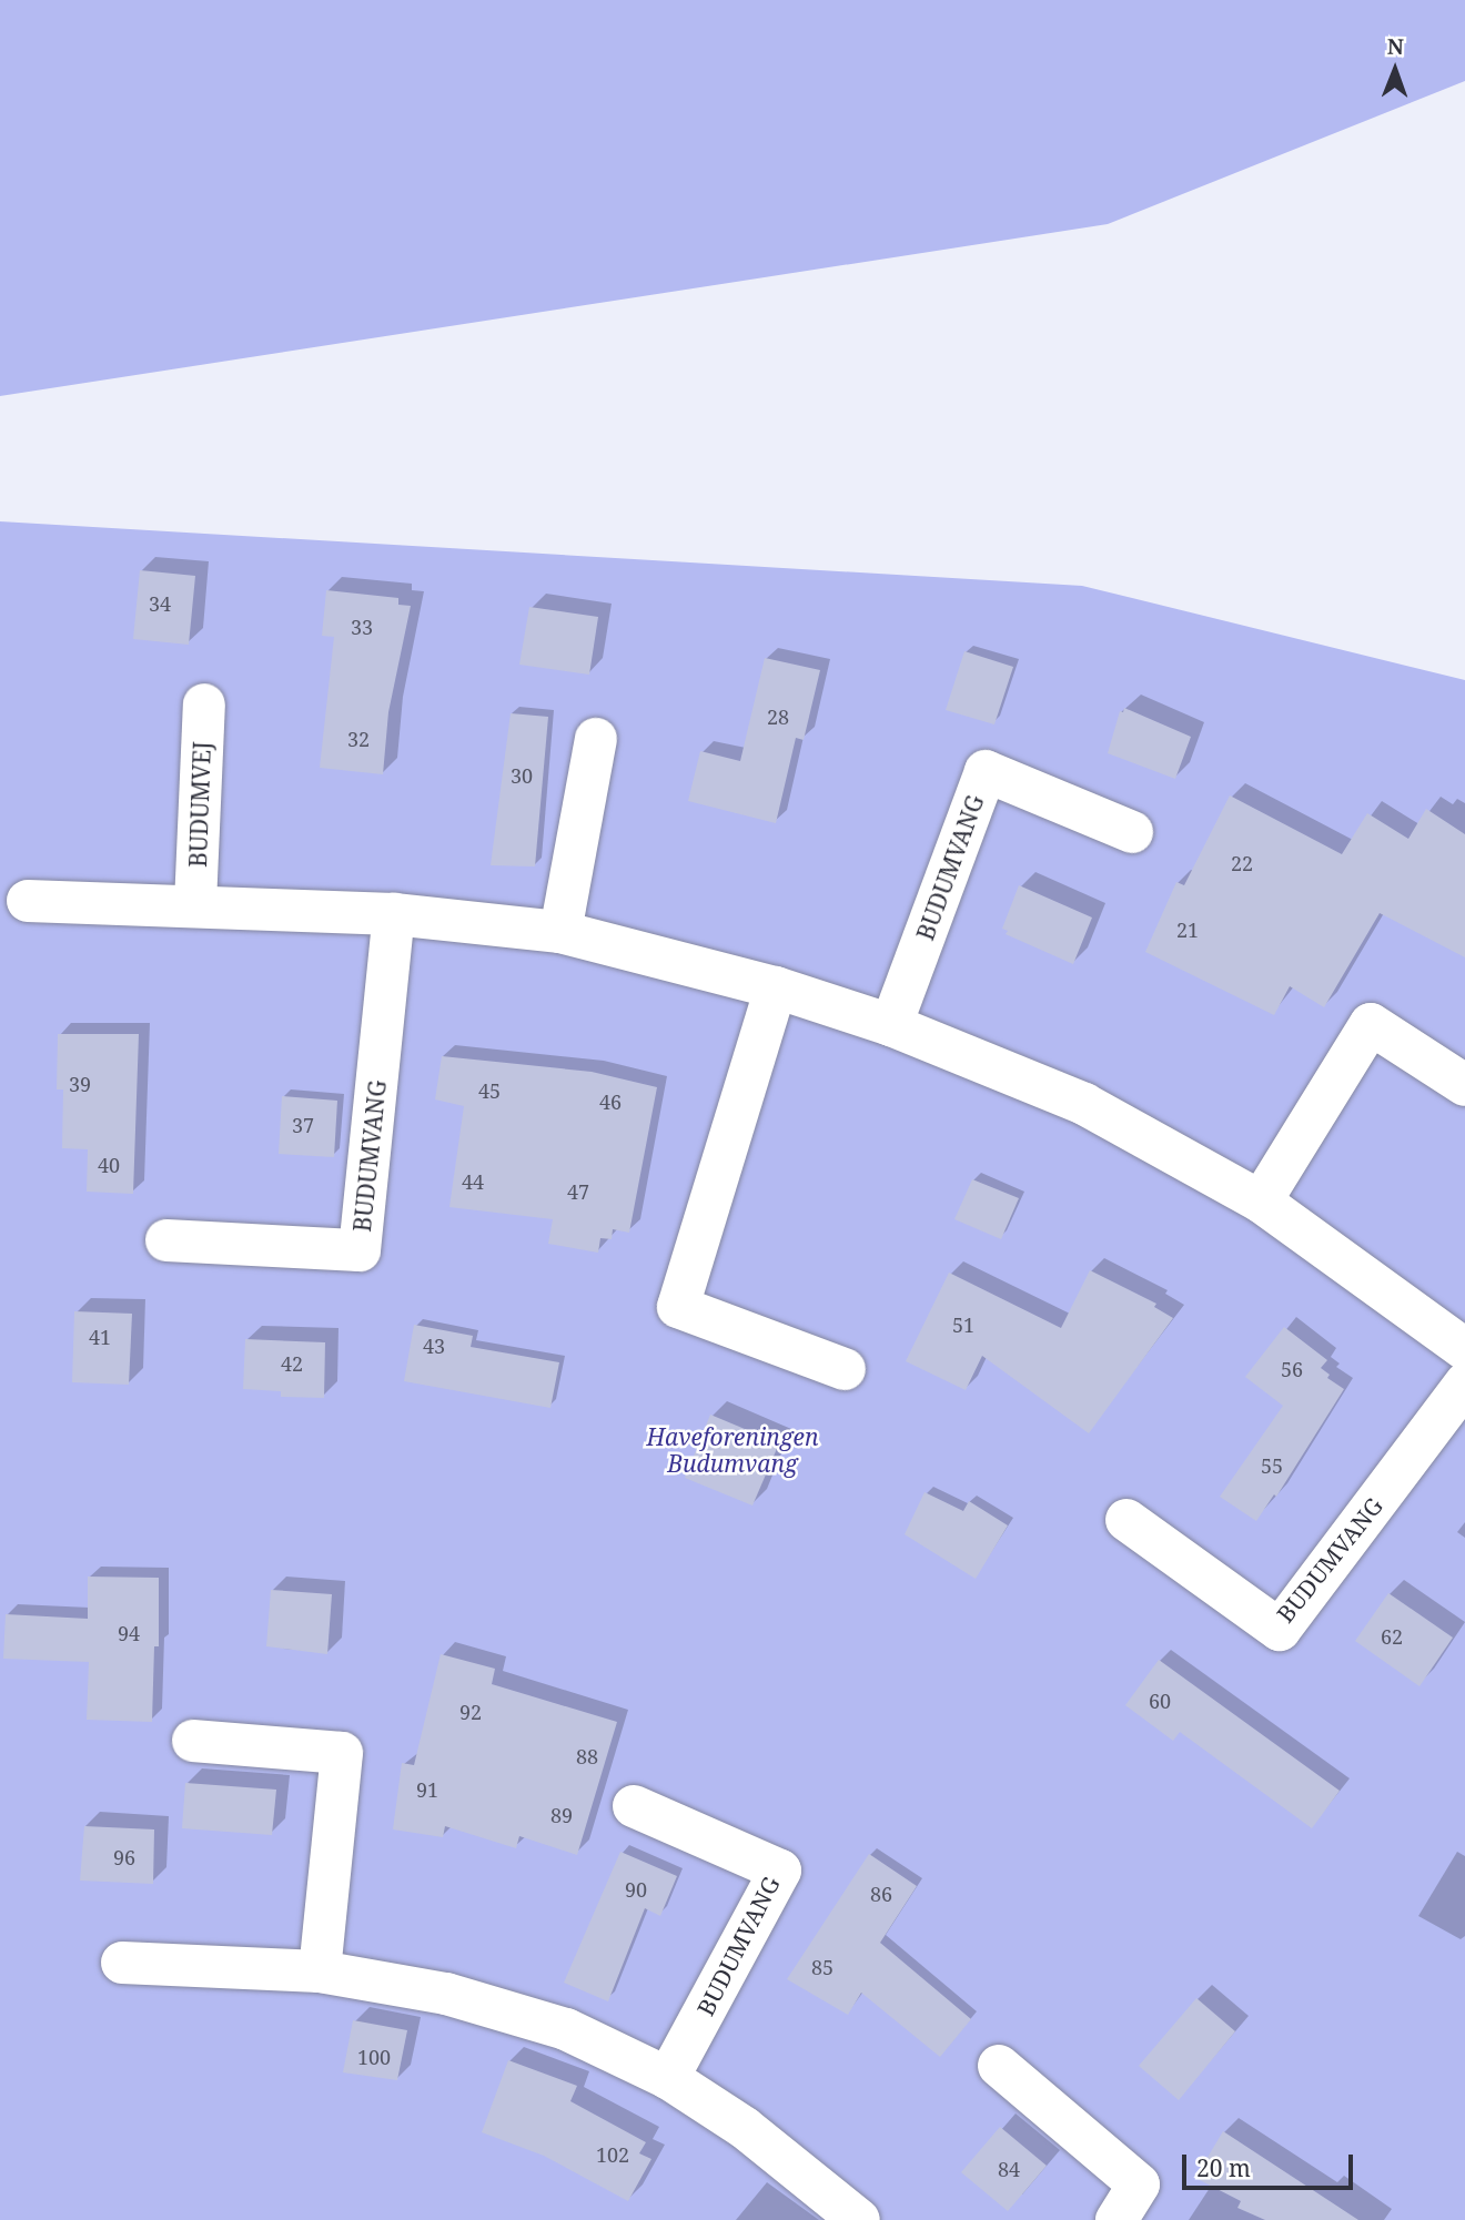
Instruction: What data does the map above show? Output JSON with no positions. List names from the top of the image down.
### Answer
{
  "streets": {
    "street": ["BUDUMVEJ", "BUDUMVANG"]
  },
  "parks": ["Haveforeningen Budumvang"],
  "house_numbers": [
    "34",
    "33",
    "28",
    "32",
    "30",
    "22",
    "21",
    "39",
    "45",
    "46",
    "37",
    "40",
    "44",
    "47",
    "51",
    "41",
    "43",
    "42",
    "56",
    "55",
    "94",
    "62",
    "60",
    "92",
    "88",
    "91",
    "89",
    "96",
    "90",
    "86",
    "85",
    "100",
    "102",
    "84"
  ],
  "scale_bar": "20 m",
  "north": "top"
}
